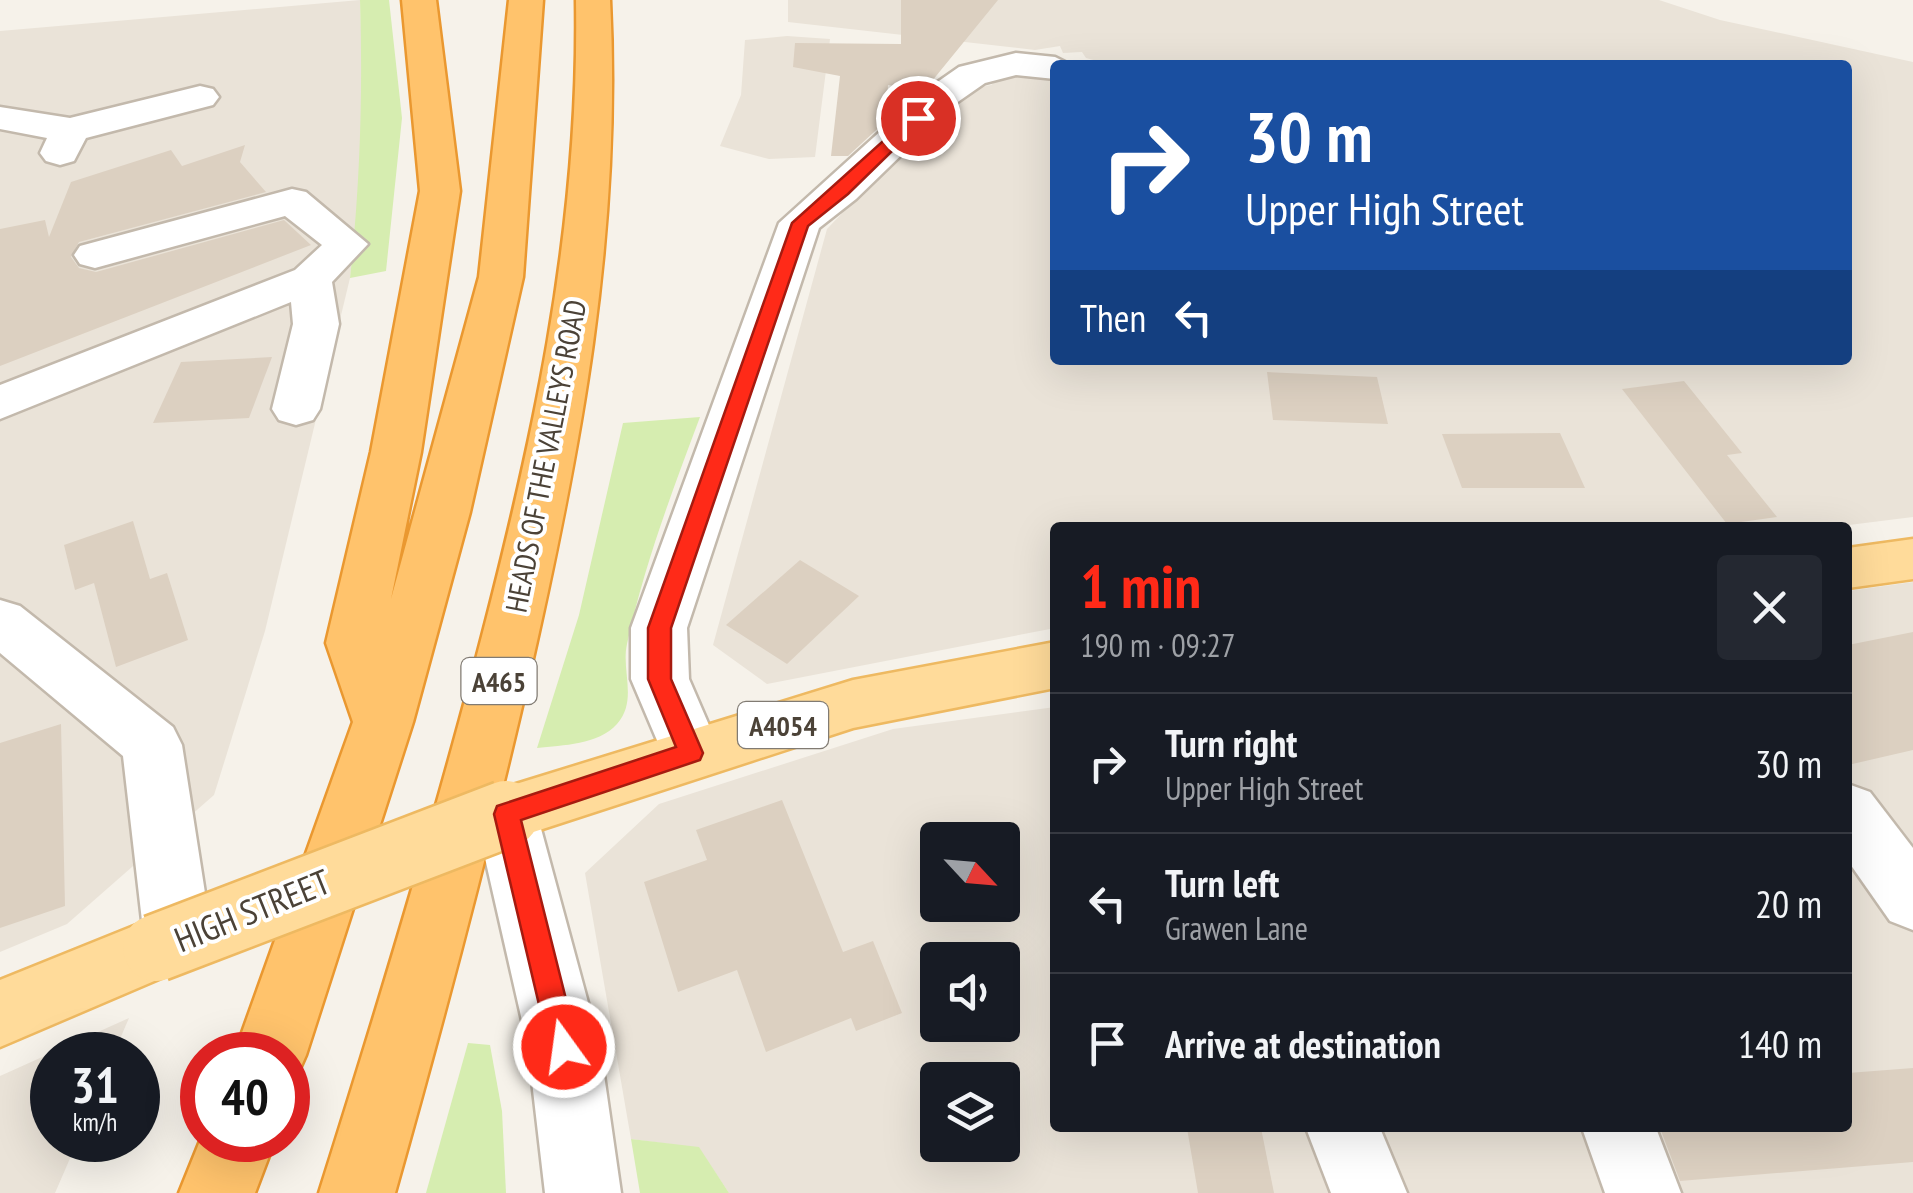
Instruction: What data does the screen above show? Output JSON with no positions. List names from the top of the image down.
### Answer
{
  "streets": {
    "highway": ["HEADS OF THE VALLEYS ROAD", "A465"],
    "main road": ["A4054", "HIGH STREET"]
  },
  "crossings": [
    ["A4054", "HIGH STREET"]
  ],
  "north": "bottom right",
  "page": {
    "turn": ["30 m", "Upper High Street"],
    "then": "Then",
    "heading": ["1 min", "190 m · 09:27"],
    "list": [
      {
        "name": "Turn right",
        "note": "Upper High Street",
        "value": "30 m"
      },
      {
        "name": "Turn left",
        "note": "Grawen Lane",
        "value": "20 m"
      },
      {
        "name": "Arrive at destination",
        "value": "140 m"
      }
    ],
    "speed": "31 km/h",
    "limit": "40"
  }
}
